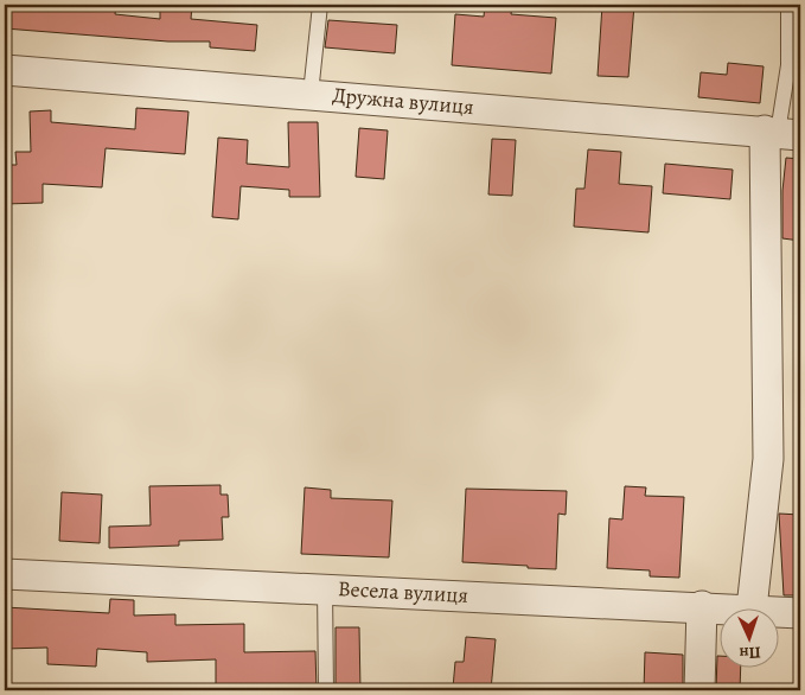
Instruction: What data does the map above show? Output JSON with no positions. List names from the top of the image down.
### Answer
{
  "streets": {
    "street": ["Дружна вулиця", "Весела вулиця"]
  },
  "north": "bottom"
}
